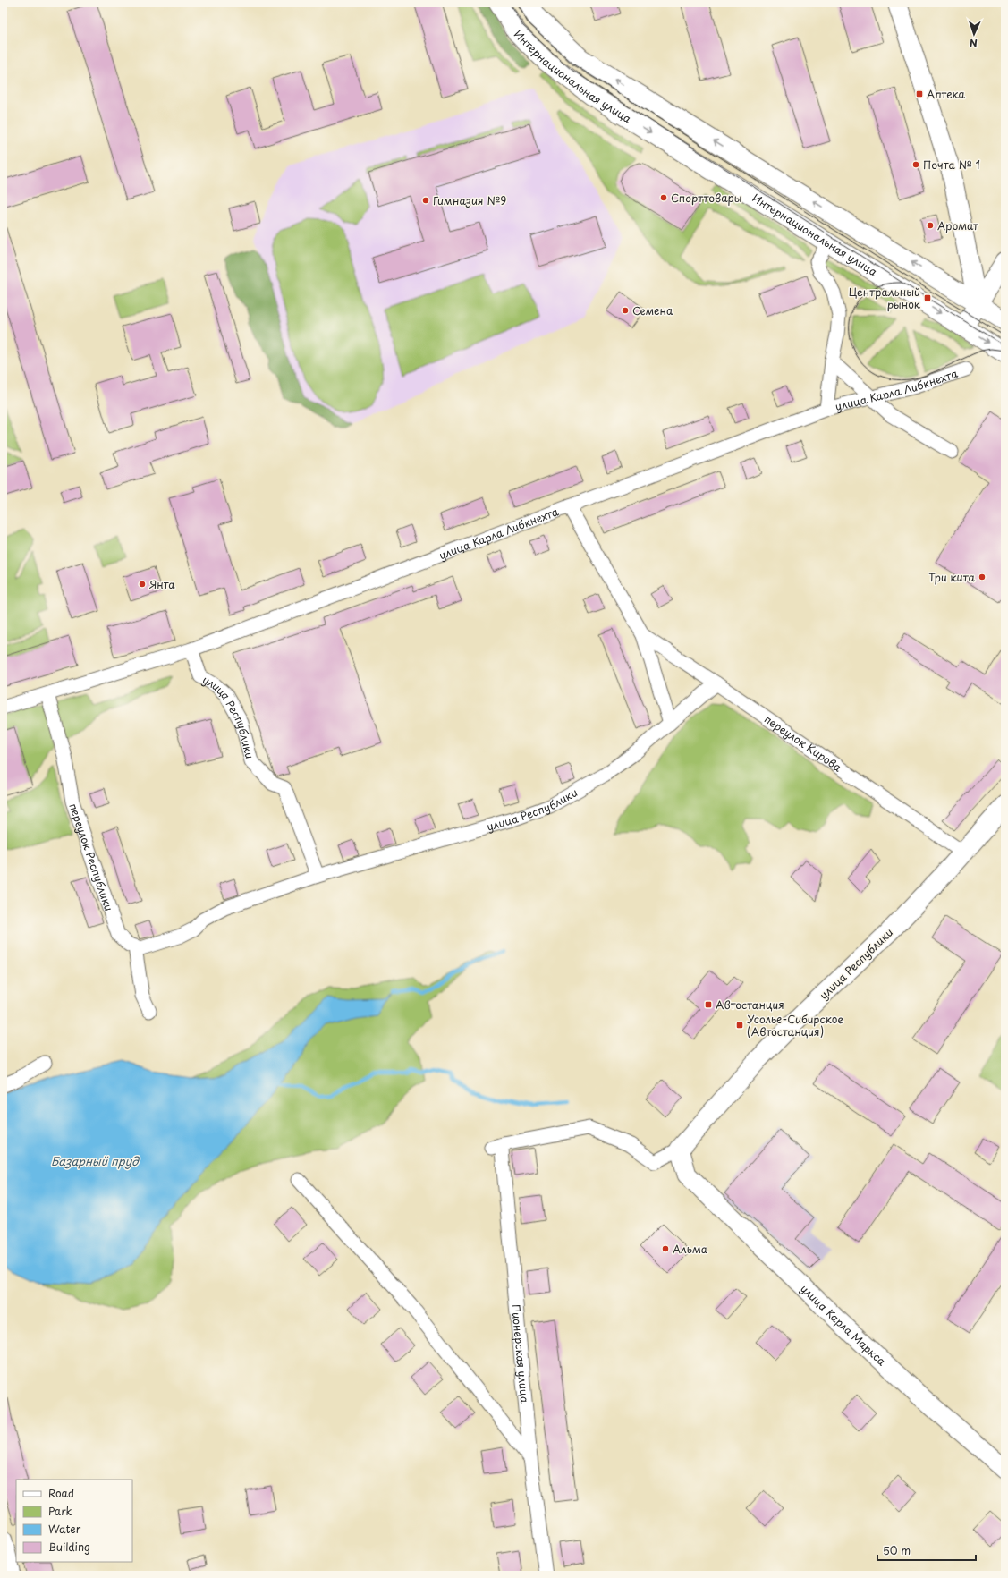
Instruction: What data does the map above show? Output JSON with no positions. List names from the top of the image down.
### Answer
{
  "streets": {
    "main road": ["Интернациональная улица", "улица Республики", "улица Карла Маркса"],
    "street": [
      "улица Карла Либкнехта",
      "переулок Кирова",
      "переулок Республики",
      "Пионерская улица"
    ]
  },
  "crossings": [
    ["Интернациональная улица", "улица Карла Либкнехта"],
    ["улица Карла Либкнехта", "улица Республики"],
    ["улица Карла Либкнехта", "переулок Кирова"],
    ["улица Карла Либкнехта", "переулок Республики"],
    ["улица Республики", "переулок Кирова"],
    ["улица Республики", "переулок Республики"],
    ["улица Республики", "улица Карла Маркса"],
    ["улица Республики", "Пионерская улица"],
    ["улица Карла Маркса", "Пионерская улица"]
  ],
  "water": ["Базарный пруд"],
  "places": {
    "transit": [
      "Аптека",
      "Центральный рынок",
      "Автостанция",
      "Усолье-Сибирское (Автостанция)"
    ],
    "other": [
      "Почта № 1",
      "Спорттовары",
      "Гимназия №9",
      "Аромат",
      "Семена",
      "Три кита",
      "Янта",
      "Альма"
    ]
  },
  "legend": [
    "Road",
    "Park",
    "Water",
    "Building"
  ],
  "scale_bar": "50 m",
  "north": "bottom"
}
